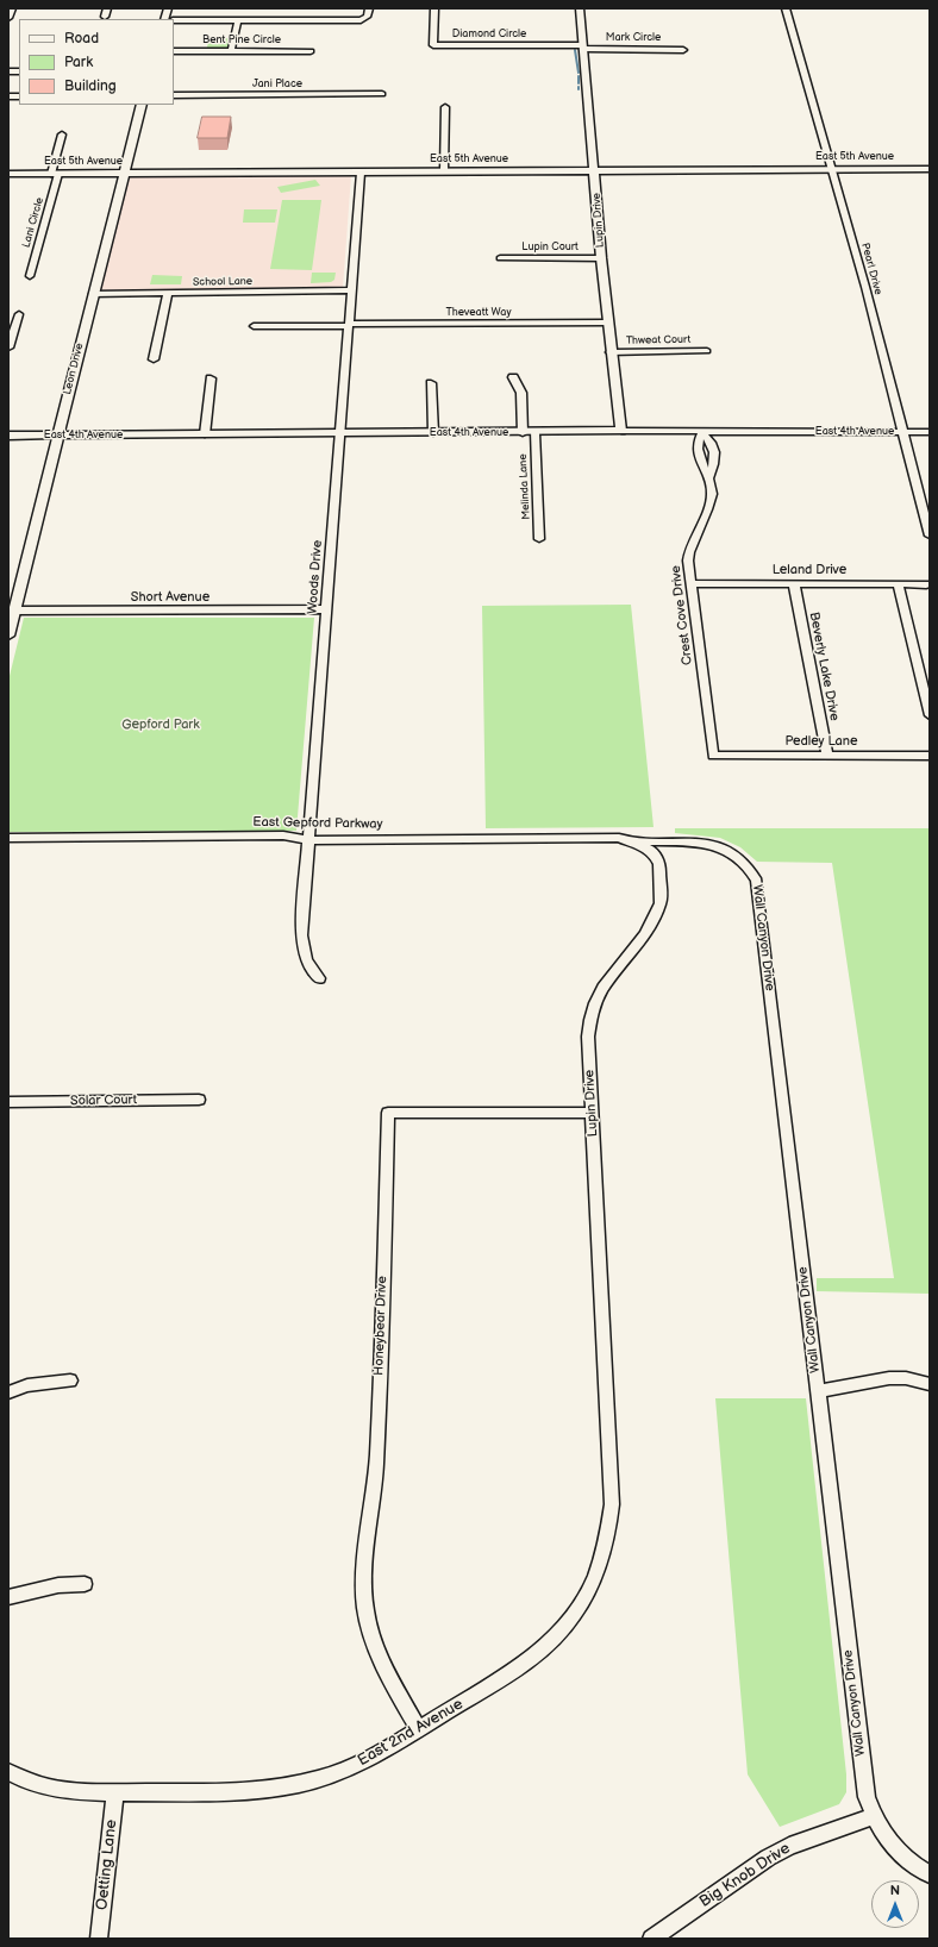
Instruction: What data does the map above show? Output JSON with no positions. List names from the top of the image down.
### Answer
{
  "streets": {
    "street": [
      "Diamond Circle",
      "Mark Circle",
      "Bent Pine Circle",
      "Jani Place",
      "East 5th Avenue",
      "Lupin Drive",
      "Lani Circle",
      "Lupin Court",
      "Pearl Drive",
      "School Lane",
      "Theveatt Way",
      "Thweat Court",
      "Leon Drive",
      "East 4th Avenue",
      "Melinda Lane",
      "Leland Drive",
      "Woods Drive",
      "Short Avenue",
      "Crest Cove Drive",
      "Beverly Lake Drive",
      "Pedley Lane",
      "East Gepford Parkway",
      "Wall Canyon Drive",
      "Solar Court",
      "Honeybear Drive",
      "East 2nd Avenue",
      "Oetting Lane",
      "Big Knob Drive"
    ]
  },
  "crossings": [
    ["Diamond Circle", "Mark Circle"],
    ["Diamond Circle", "Lupin Drive"],
    ["Mark Circle", "Lupin Drive"],
    ["East 5th Avenue", "Lupin Drive"],
    ["East 5th Avenue", "Lani Circle"],
    ["East 5th Avenue", "Pearl Drive"],
    ["East 5th Avenue", "Leon Drive"],
    ["East 5th Avenue", "Woods Drive"],
    ["Lupin Drive", "Lupin Court"],
    ["Lupin Drive", "Theveatt Way"],
    ["Lupin Drive", "Thweat Court"],
    ["Lupin Drive", "East 4th Avenue"],
    ["Lupin Drive", "East Gepford Parkway"],
    ["Lupin Drive", "Wall Canyon Drive"],
    ["Lupin Drive", "Honeybear Drive"],
    ["Lupin Drive", "East 2nd Avenue"],
    ["Pearl Drive", "East 4th Avenue"],
    ["School Lane", "Leon Drive"],
    ["School Lane", "Woods Drive"],
    ["Theveatt Way", "Woods Drive"],
    ["Leon Drive", "East 4th Avenue"],
    ["Leon Drive", "Short Avenue"],
    ["East 4th Avenue", "Melinda Lane"],
    ["East 4th Avenue", "Woods Drive"],
    ["East 4th Avenue", "Crest Cove Drive"],
    ["Leland Drive", "Crest Cove Drive"],
    ["Leland Drive", "Beverly Lake Drive"],
    ["Woods Drive", "Short Avenue"],
    ["Woods Drive", "East Gepford Parkway"],
    ["Crest Cove Drive", "Pedley Lane"],
    ["Beverly Lake Drive", "Pedley Lane"],
    ["East Gepford Parkway", "Wall Canyon Drive"],
    ["Wall Canyon Drive", "Big Knob Drive"],
    ["Honeybear Drive", "East 2nd Avenue"],
    ["East 2nd Avenue", "Oetting Lane"]
  ],
  "parks": ["Gepford Park"],
  "legend": ["Road", "Park", "Building"],
  "north": "top"
}
